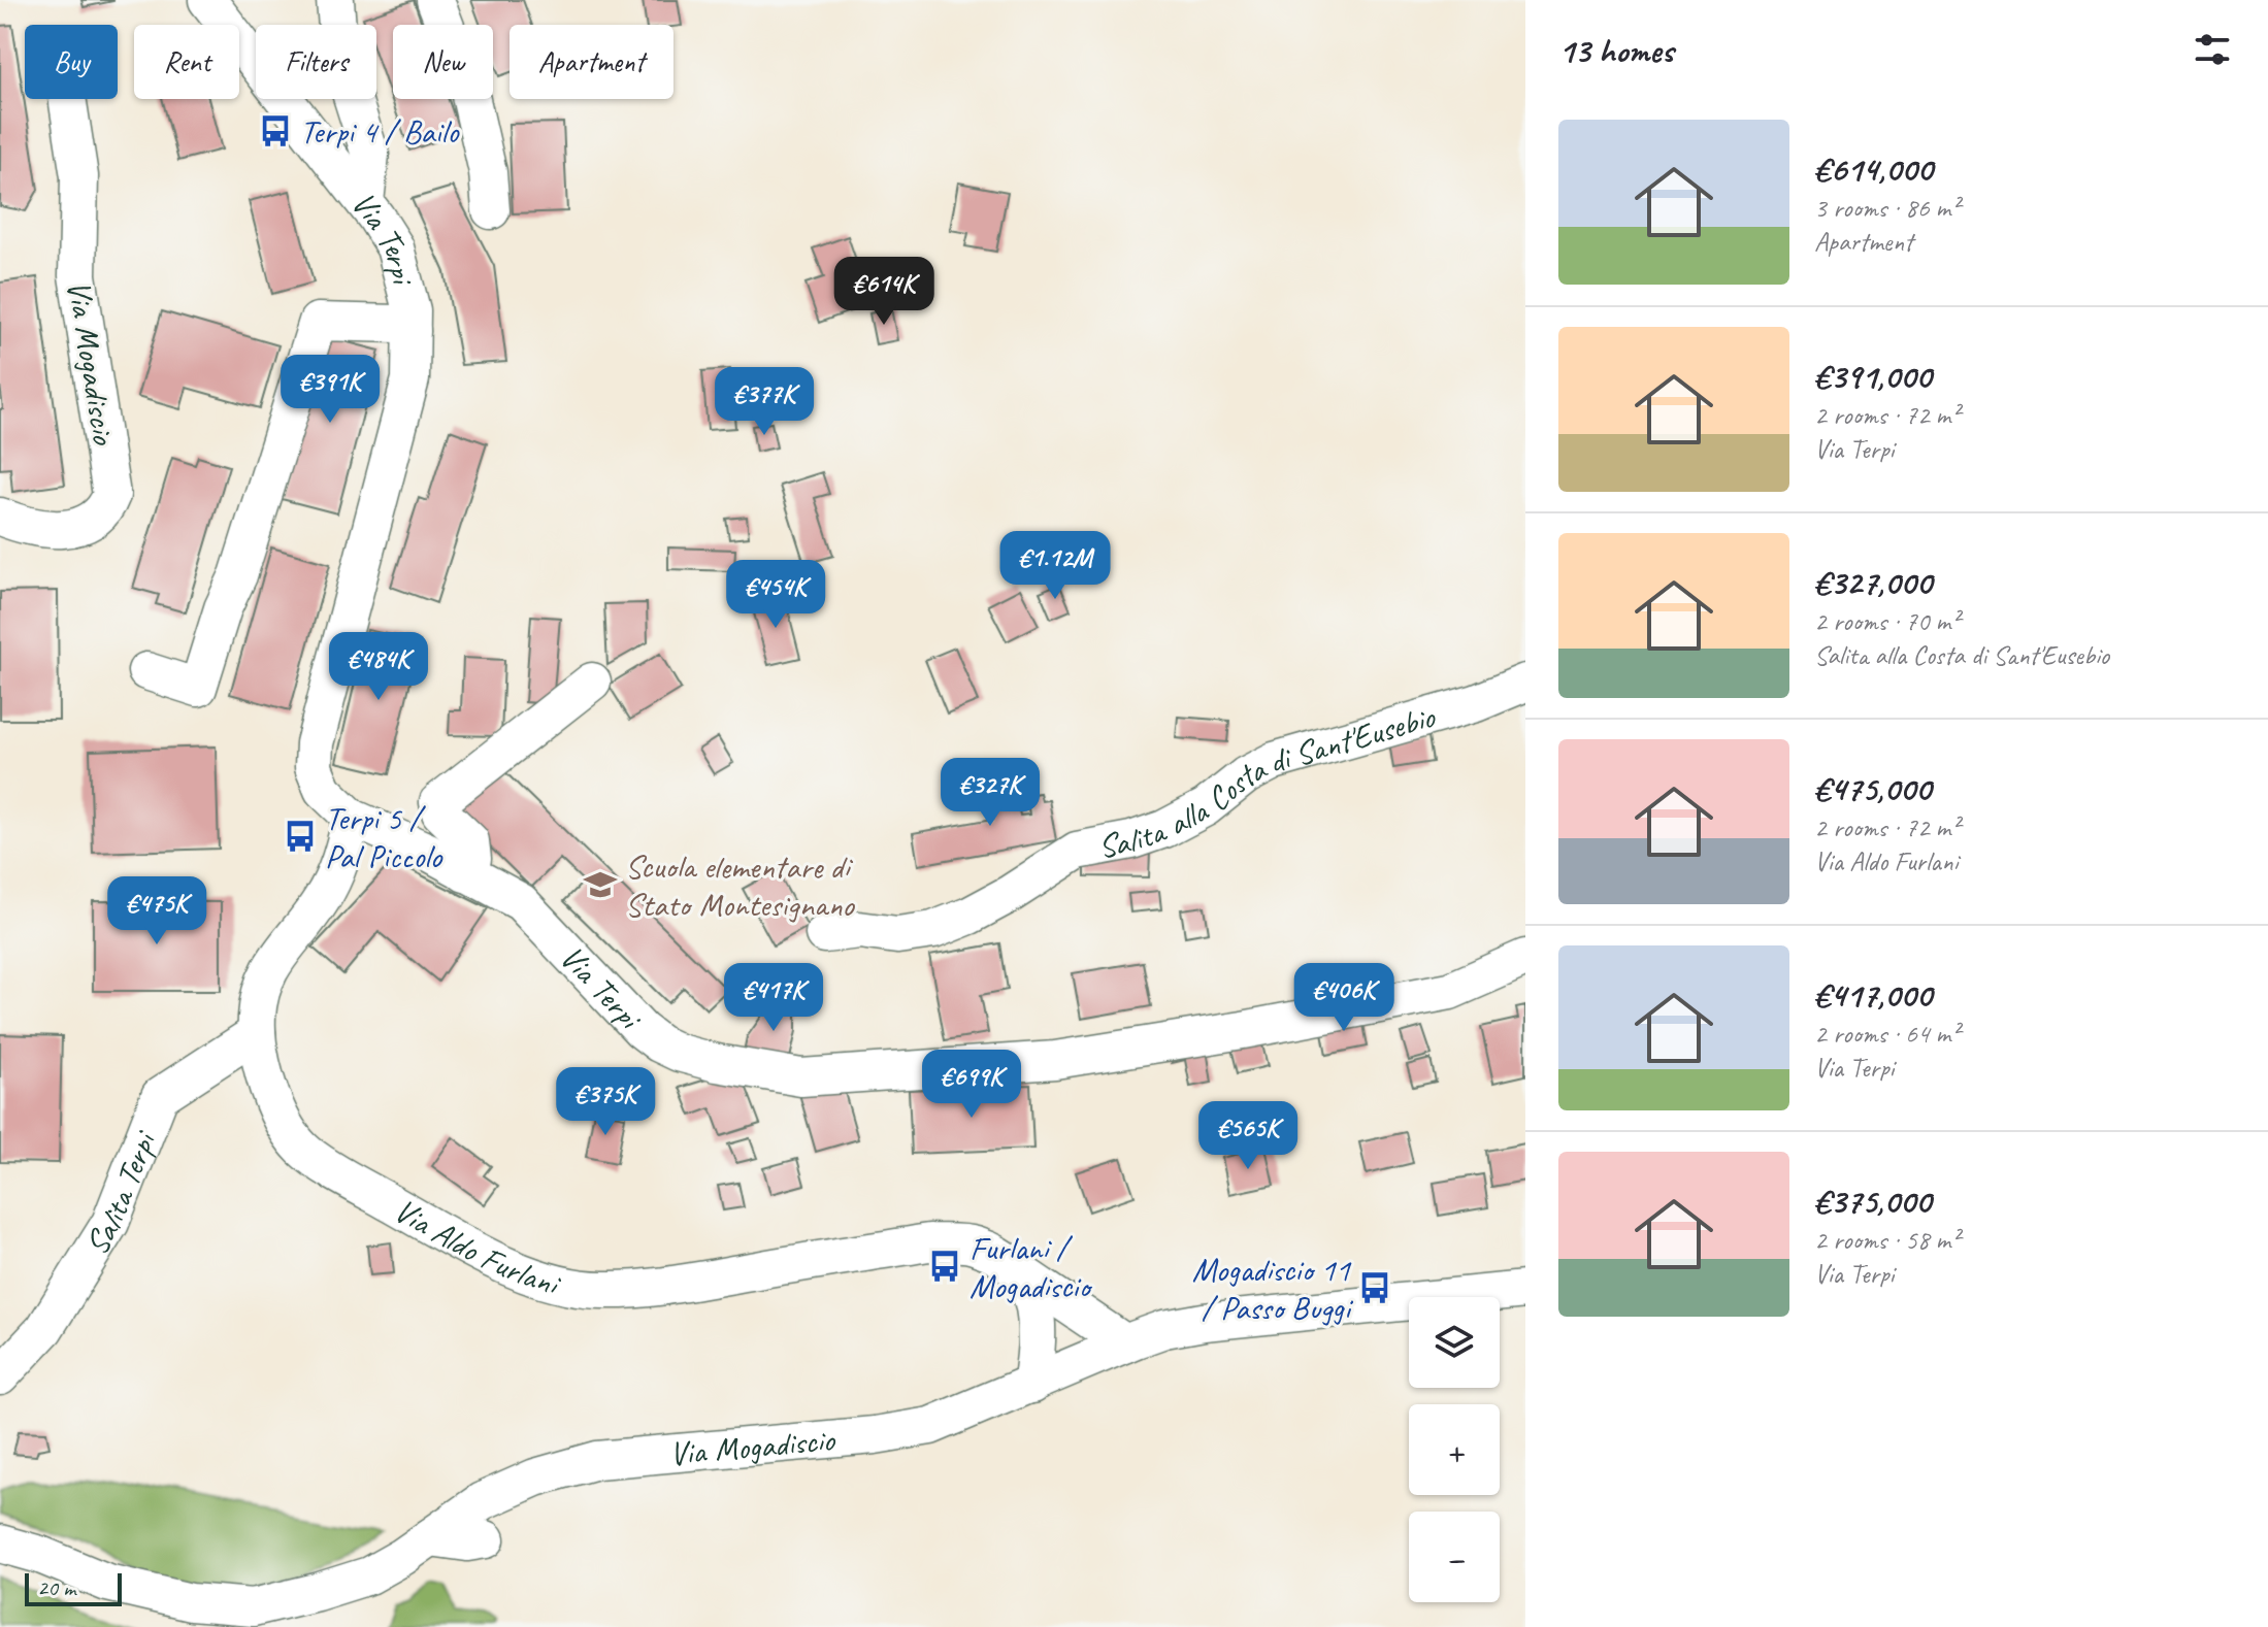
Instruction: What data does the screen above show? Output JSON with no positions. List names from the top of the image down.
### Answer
{
  "streets": {
    "street": [
      "Via Terpi",
      "Via Mogadiscio",
      "Salita alla Costa di Sant'Eusebio",
      "Salita Terpi",
      "Via Aldo Furlani"
    ]
  },
  "crossings": [
    ["Via Terpi", "Via Aldo Furlani"],
    ["Via Mogadiscio", "Via Aldo Furlani"],
    ["Salita Terpi", "Via Aldo Furlani"]
  ],
  "places": {
    "bus stop": [
      "Terpi 4 / Bailo",
      "Terpi 5 / Pal Piccolo",
      "Furlani / Mogadiscio",
      "Mogadiscio 11 / Passo Buggi"
    ],
    "school or university": ["Scuola elementare di Stato Montesignano"]
  },
  "scale_bar": "20 m",
  "page": {
    "heading": "13 homes",
    "chip": [
      "Buy",
      "Rent",
      "Filters",
      "New",
      "Apartment"
    ],
    "list": [
      {
        "name": "€614,000",
        "note": "3 rooms · 86 m² · Apartment"
      },
      {
        "name": "€391,000",
        "note": "2 rooms · 72 m² · Via Terpi"
      },
      {
        "name": "€327,000",
        "note": "2 rooms · 70 m² · Salita alla Costa di Sant'Eusebio"
      },
      {
        "name": "€475,000",
        "note": "2 rooms · 72 m² · Via Aldo Furlani"
      },
      {
        "name": "€417,000",
        "note": "2 rooms · 64 m² · Via Terpi"
      },
      {
        "name": "€375,000",
        "note": "2 rooms · 58 m² · Via Terpi"
      }
    ],
    "price": [
      "€614K",
      "€391K",
      "€377K",
      "€1.12M",
      "€454K",
      "€484K",
      "€327K",
      "€475K",
      "€417K",
      "€406K",
      "€699K",
      "€375K",
      "€565K"
    ],
    "map_buttons": ["+", "−"],
    "scale": "20 m"
  }
}
